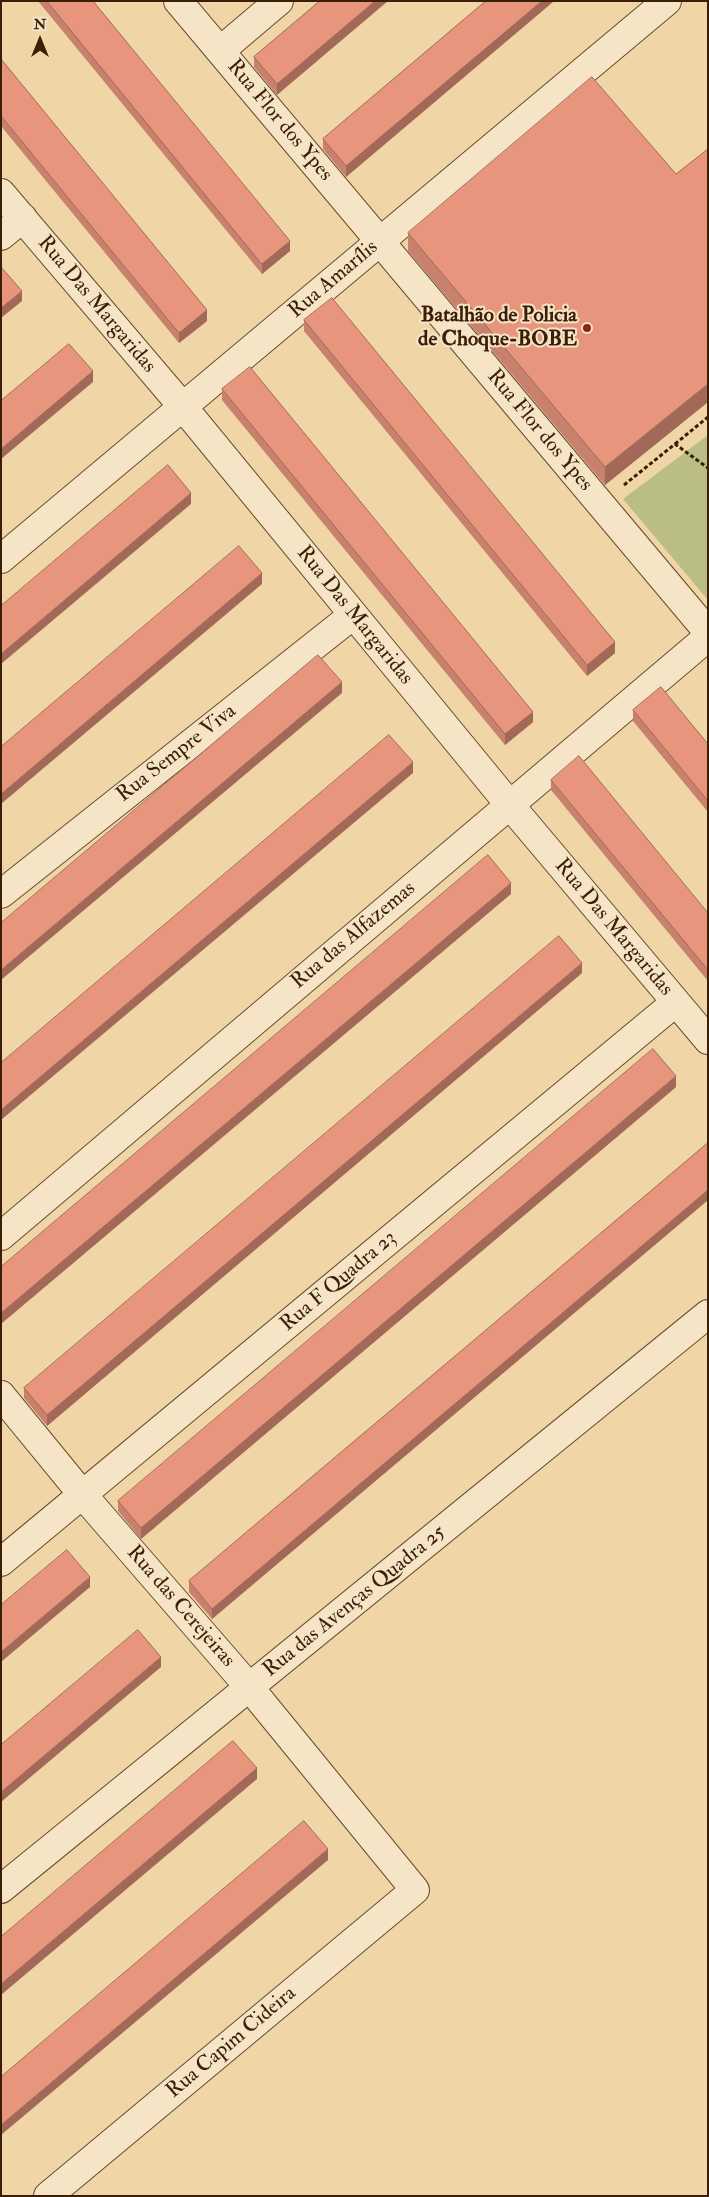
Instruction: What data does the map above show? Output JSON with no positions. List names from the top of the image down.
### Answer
{
  "streets": {
    "street": [
      "Rua Flor dos Ypes",
      "Rua Amarílis",
      "Rua Das Margaridas",
      "Rua Sempre Viva",
      "Rua das Alfazemas",
      "Rua F Quadra 23",
      "Rua das Avenças Quadra 25",
      "Rua das Cerejeiras",
      "Rua Capim Cideira"
    ]
  },
  "crossings": [
    ["Rua Flor dos Ypes", "Rua Amarílis"],
    ["Rua Amarílis", "Rua Das Margaridas"],
    ["Rua Das Margaridas", "Rua Sempre Viva"],
    ["Rua Das Margaridas", "Rua das Alfazemas"],
    ["Rua Das Margaridas", "Rua F Quadra 23"],
    ["Rua F Quadra 23", "Rua das Cerejeiras"],
    ["Rua das Avenças Quadra 25", "Rua das Cerejeiras"],
    ["Rua das Cerejeiras", "Rua Capim Cideira"]
  ],
  "places": ["Batalhão de Policia de Choque-BOBE"],
  "north": "top"
}
